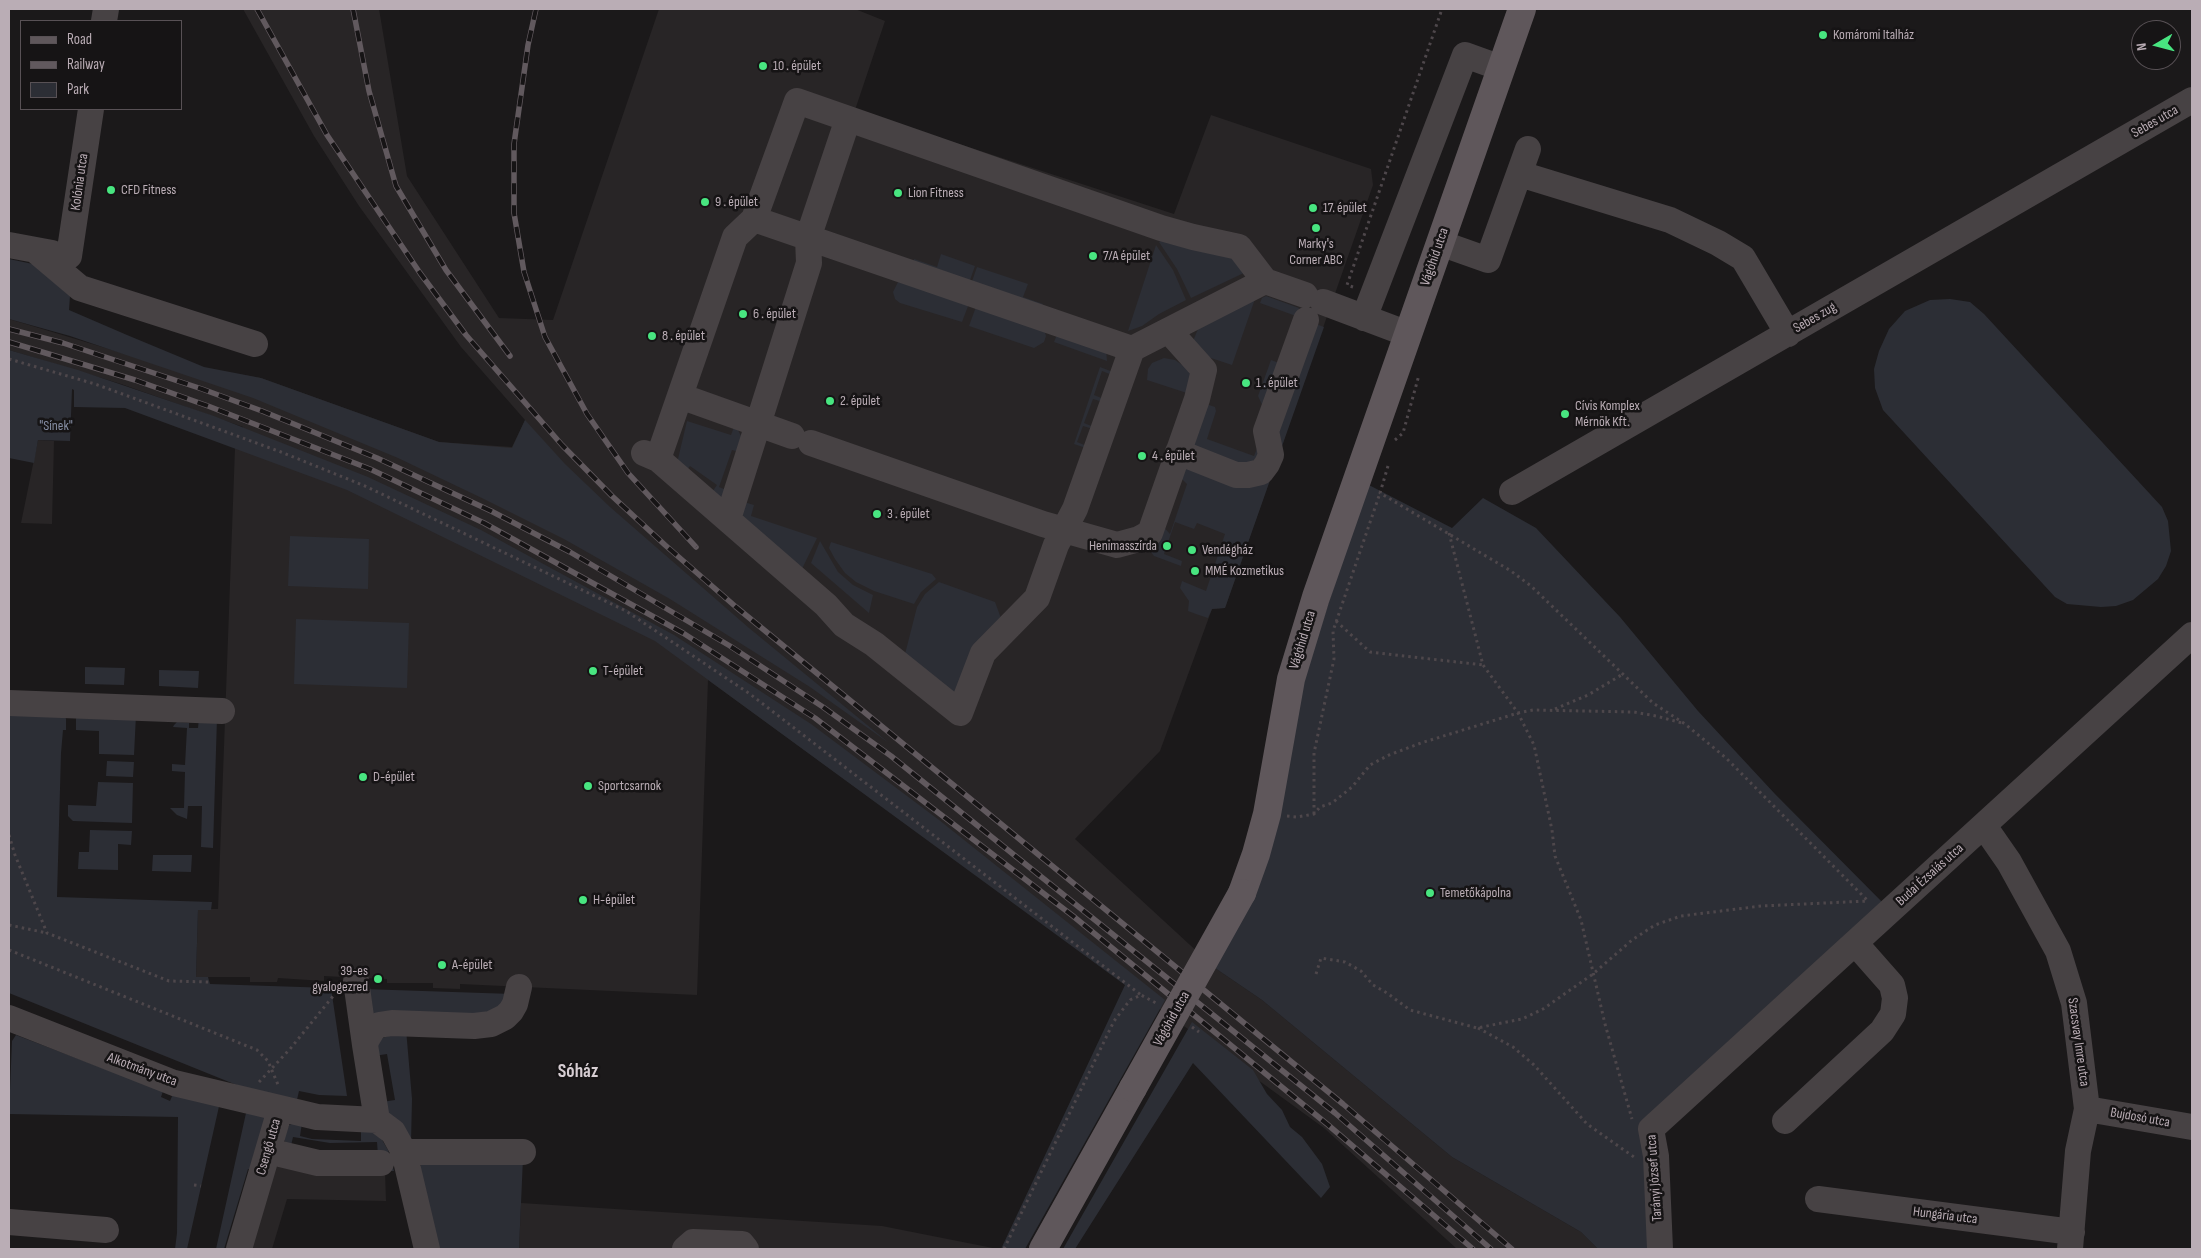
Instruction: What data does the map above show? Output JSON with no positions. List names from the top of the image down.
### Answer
{
  "streets": {
    "main road": ["Vágóhíd utca"],
    "street": [
      "Sebes utca",
      "Kolónia utca",
      "Sebes zug",
      "Budai Ézsaiás utca",
      "Szacsvay Imre utca",
      "Alkotmány utca",
      "Bujdosó utca",
      "Csengő utca",
      "Tarányi József utca",
      "Hungária utca"
    ]
  },
  "crossings": [
    ["Sebes utca", "Sebes zug"],
    ["Budai Ézsaiás utca", "Szacsvay Imre utca"],
    ["Budai Ézsaiás utca", "Tarányi József utca"],
    ["Szacsvay Imre utca", "Bujdosó utca"],
    ["Szacsvay Imre utca", "Hungária utca"],
    ["Alkotmány utca", "Csengő utca"]
  ],
  "districts": ["Sóház"],
  "parks": ["\"Sínek\""],
  "places": [
    "Komáromi Italház",
    "10 . épület",
    "CFD Fitness",
    "Lion Fitness",
    "9 . épület",
    "17. épület",
    "Marky's Corner ABC",
    "7/A épület",
    "6 . épület",
    "8 . épület",
    "1 . épület",
    "2. épület",
    "Cívis Komplex Mérnök Kft.",
    "4 . épület",
    "3 . épület",
    "Henimasszírda",
    "Vendégház",
    "MMÉ Kozmetikus",
    "T-épület",
    "D-épület",
    "Sportcsarnok",
    "Temetőkápolna",
    "H-épület",
    "A-épület",
    "39-es gyalogezred"
  ],
  "legend": ["Road", "Railway", "Park"],
  "north": "left"
}
